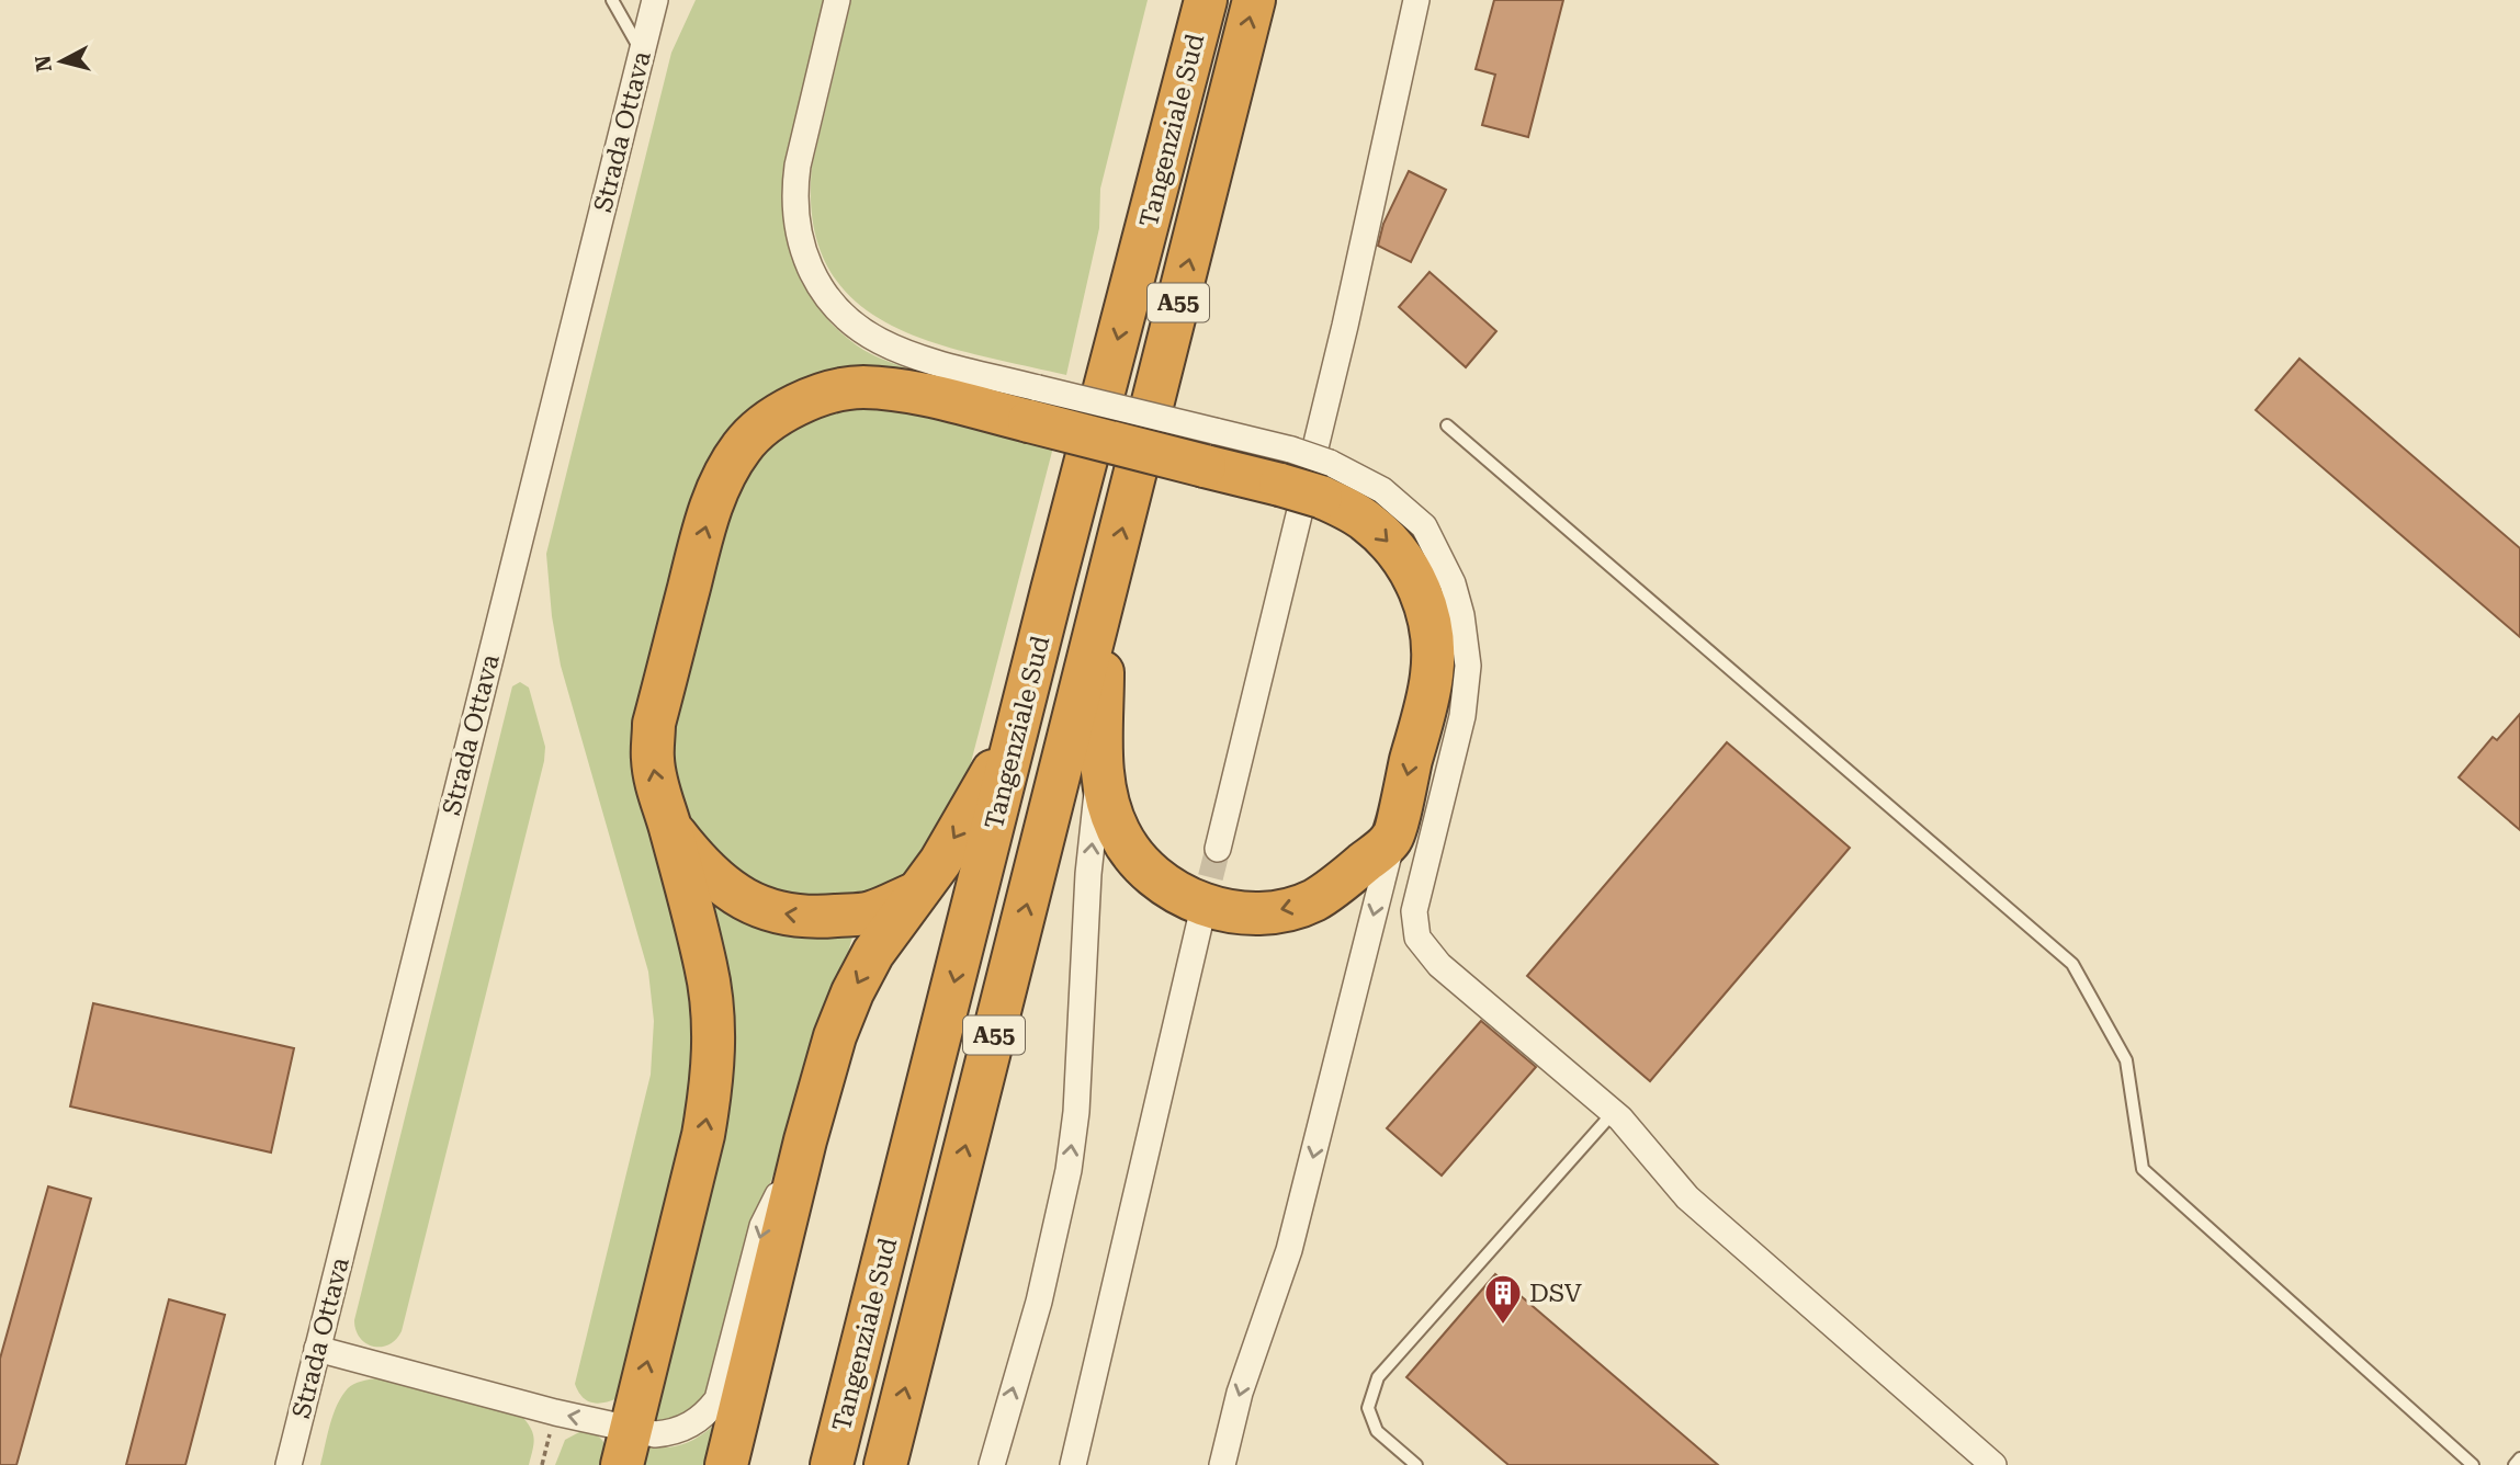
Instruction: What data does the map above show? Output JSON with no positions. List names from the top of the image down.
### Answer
{
  "streets": {
    "highway": ["Tangenziale Sud", "A55"],
    "street": ["Strada Ottava"]
  },
  "places": {
    "building": ["DSV"]
  },
  "north": "left"
}
